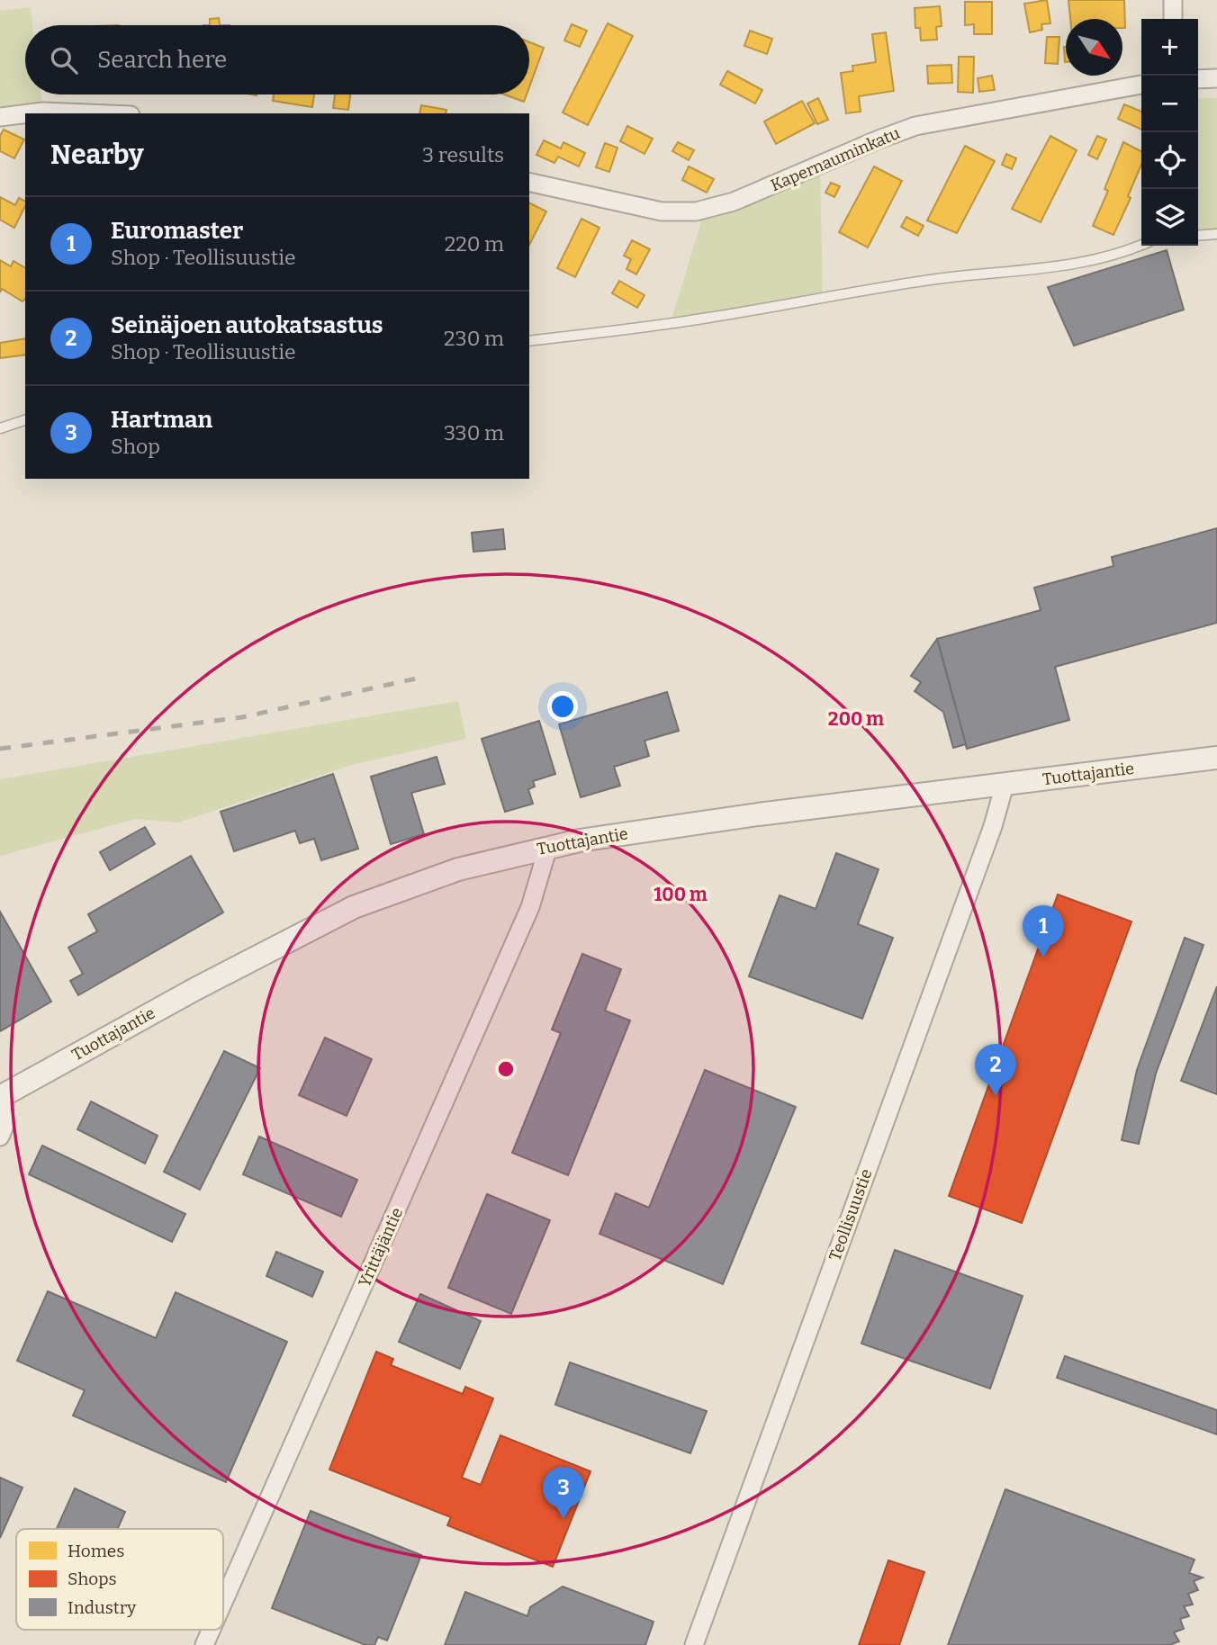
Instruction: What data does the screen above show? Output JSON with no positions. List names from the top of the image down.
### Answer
{
  "streets": {
    "street": [
      "Kapernauminkatu",
      "Tuottajantie",
      "Teollisuustie",
      "Yrittäjäntie"
    ]
  },
  "crossings": [
    ["Tuottajantie", "Teollisuustie"],
    ["Tuottajantie", "Yrittäjäntie"]
  ],
  "legend": ["Homes", "Shops", "Industry"],
  "north": "bottom right",
  "page": {
    "map_buttons": ["+", "−"],
    "search": "Search here",
    "heading": ["Nearby", "3 results"],
    "list": [
      {
        "mark": "1",
        "name": "Euromaster",
        "note": "Shop · Teollisuustie",
        "value": "220 m"
      },
      {
        "mark": "2",
        "name": "Seinäjoen autokatsastus",
        "note": "Shop · Teollisuustie",
        "value": "230 m"
      },
      {
        "mark": "3",
        "name": "Hartman",
        "note": "Shop",
        "value": "330 m"
      }
    ],
    "pins": ["1", "2", "3"]
  },
  "rings": ["200 m", "100 m"]
}
